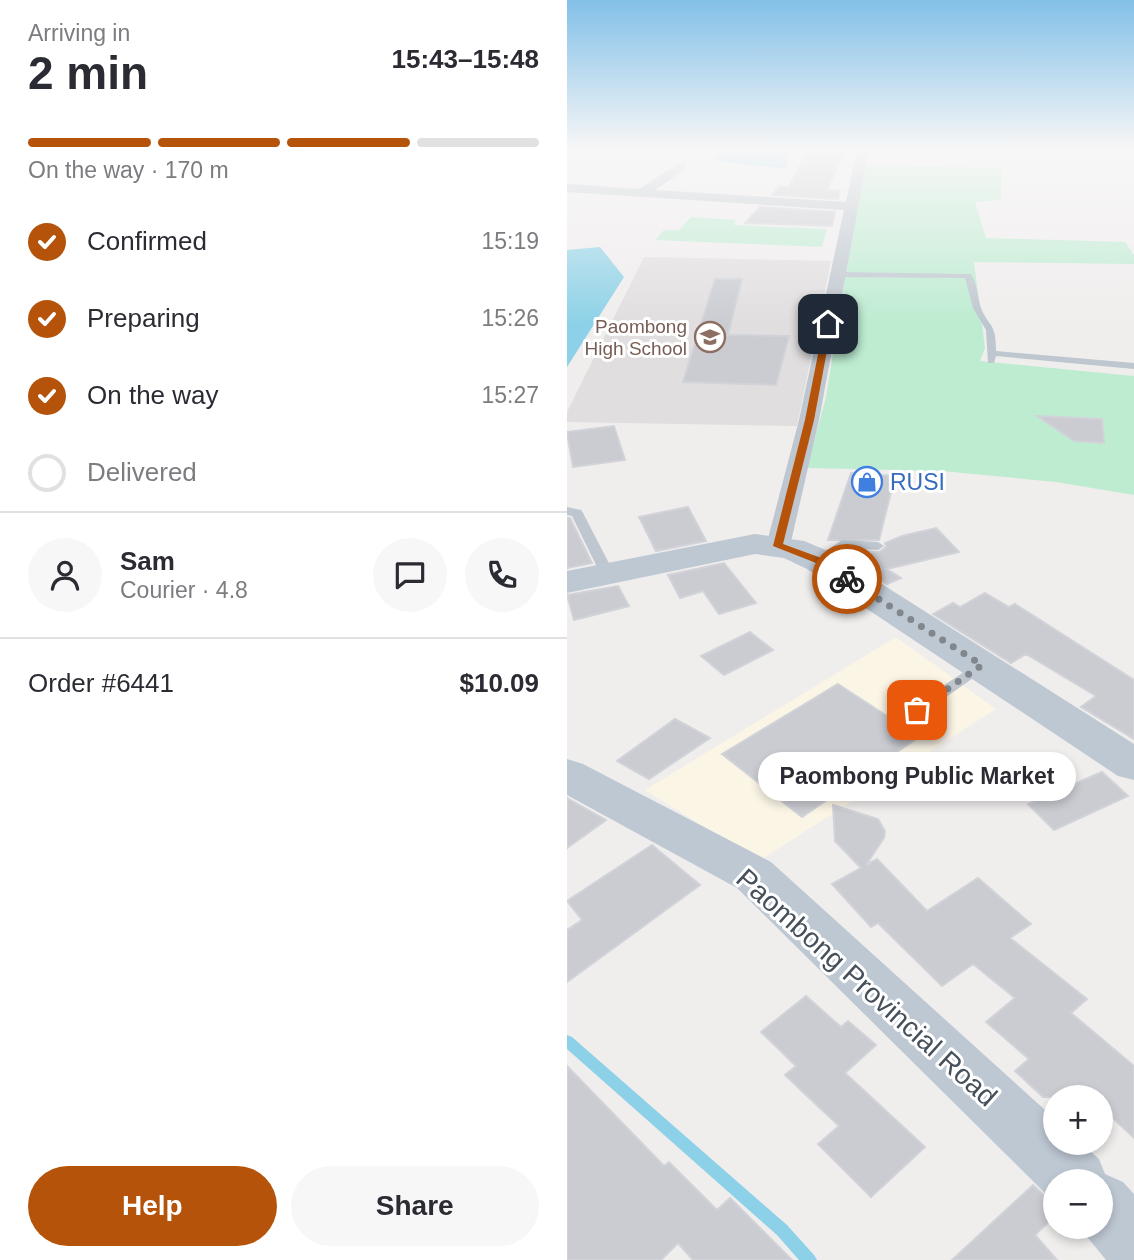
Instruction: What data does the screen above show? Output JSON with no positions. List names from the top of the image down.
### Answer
{
  "streets": {
    "main road": ["Paombong Provincial Road"]
  },
  "places": {
    "school or university": ["Paombong High School"],
    "shop": ["RUSI"],
    "other": ["Paombong Public Market"]
  },
  "page": {
    "heading": ["2 min", "Arriving in", "15:43–15:48"],
    "panel": [
      "Sam",
      "Courier · 4.8",
      "Order #6441",
      "$10.09"
    ],
    "bar": "On the way · 170 m",
    "list": [
      ["Confirmed", "15:19"],
      ["Preparing", "15:26"],
      ["On the way", "15:27"],
      "Delivered"
    ],
    "bubble": "Paombong Public Market",
    "map_buttons": ["+", "−"],
    "buttons": ["Help", "Share"]
  }
}
